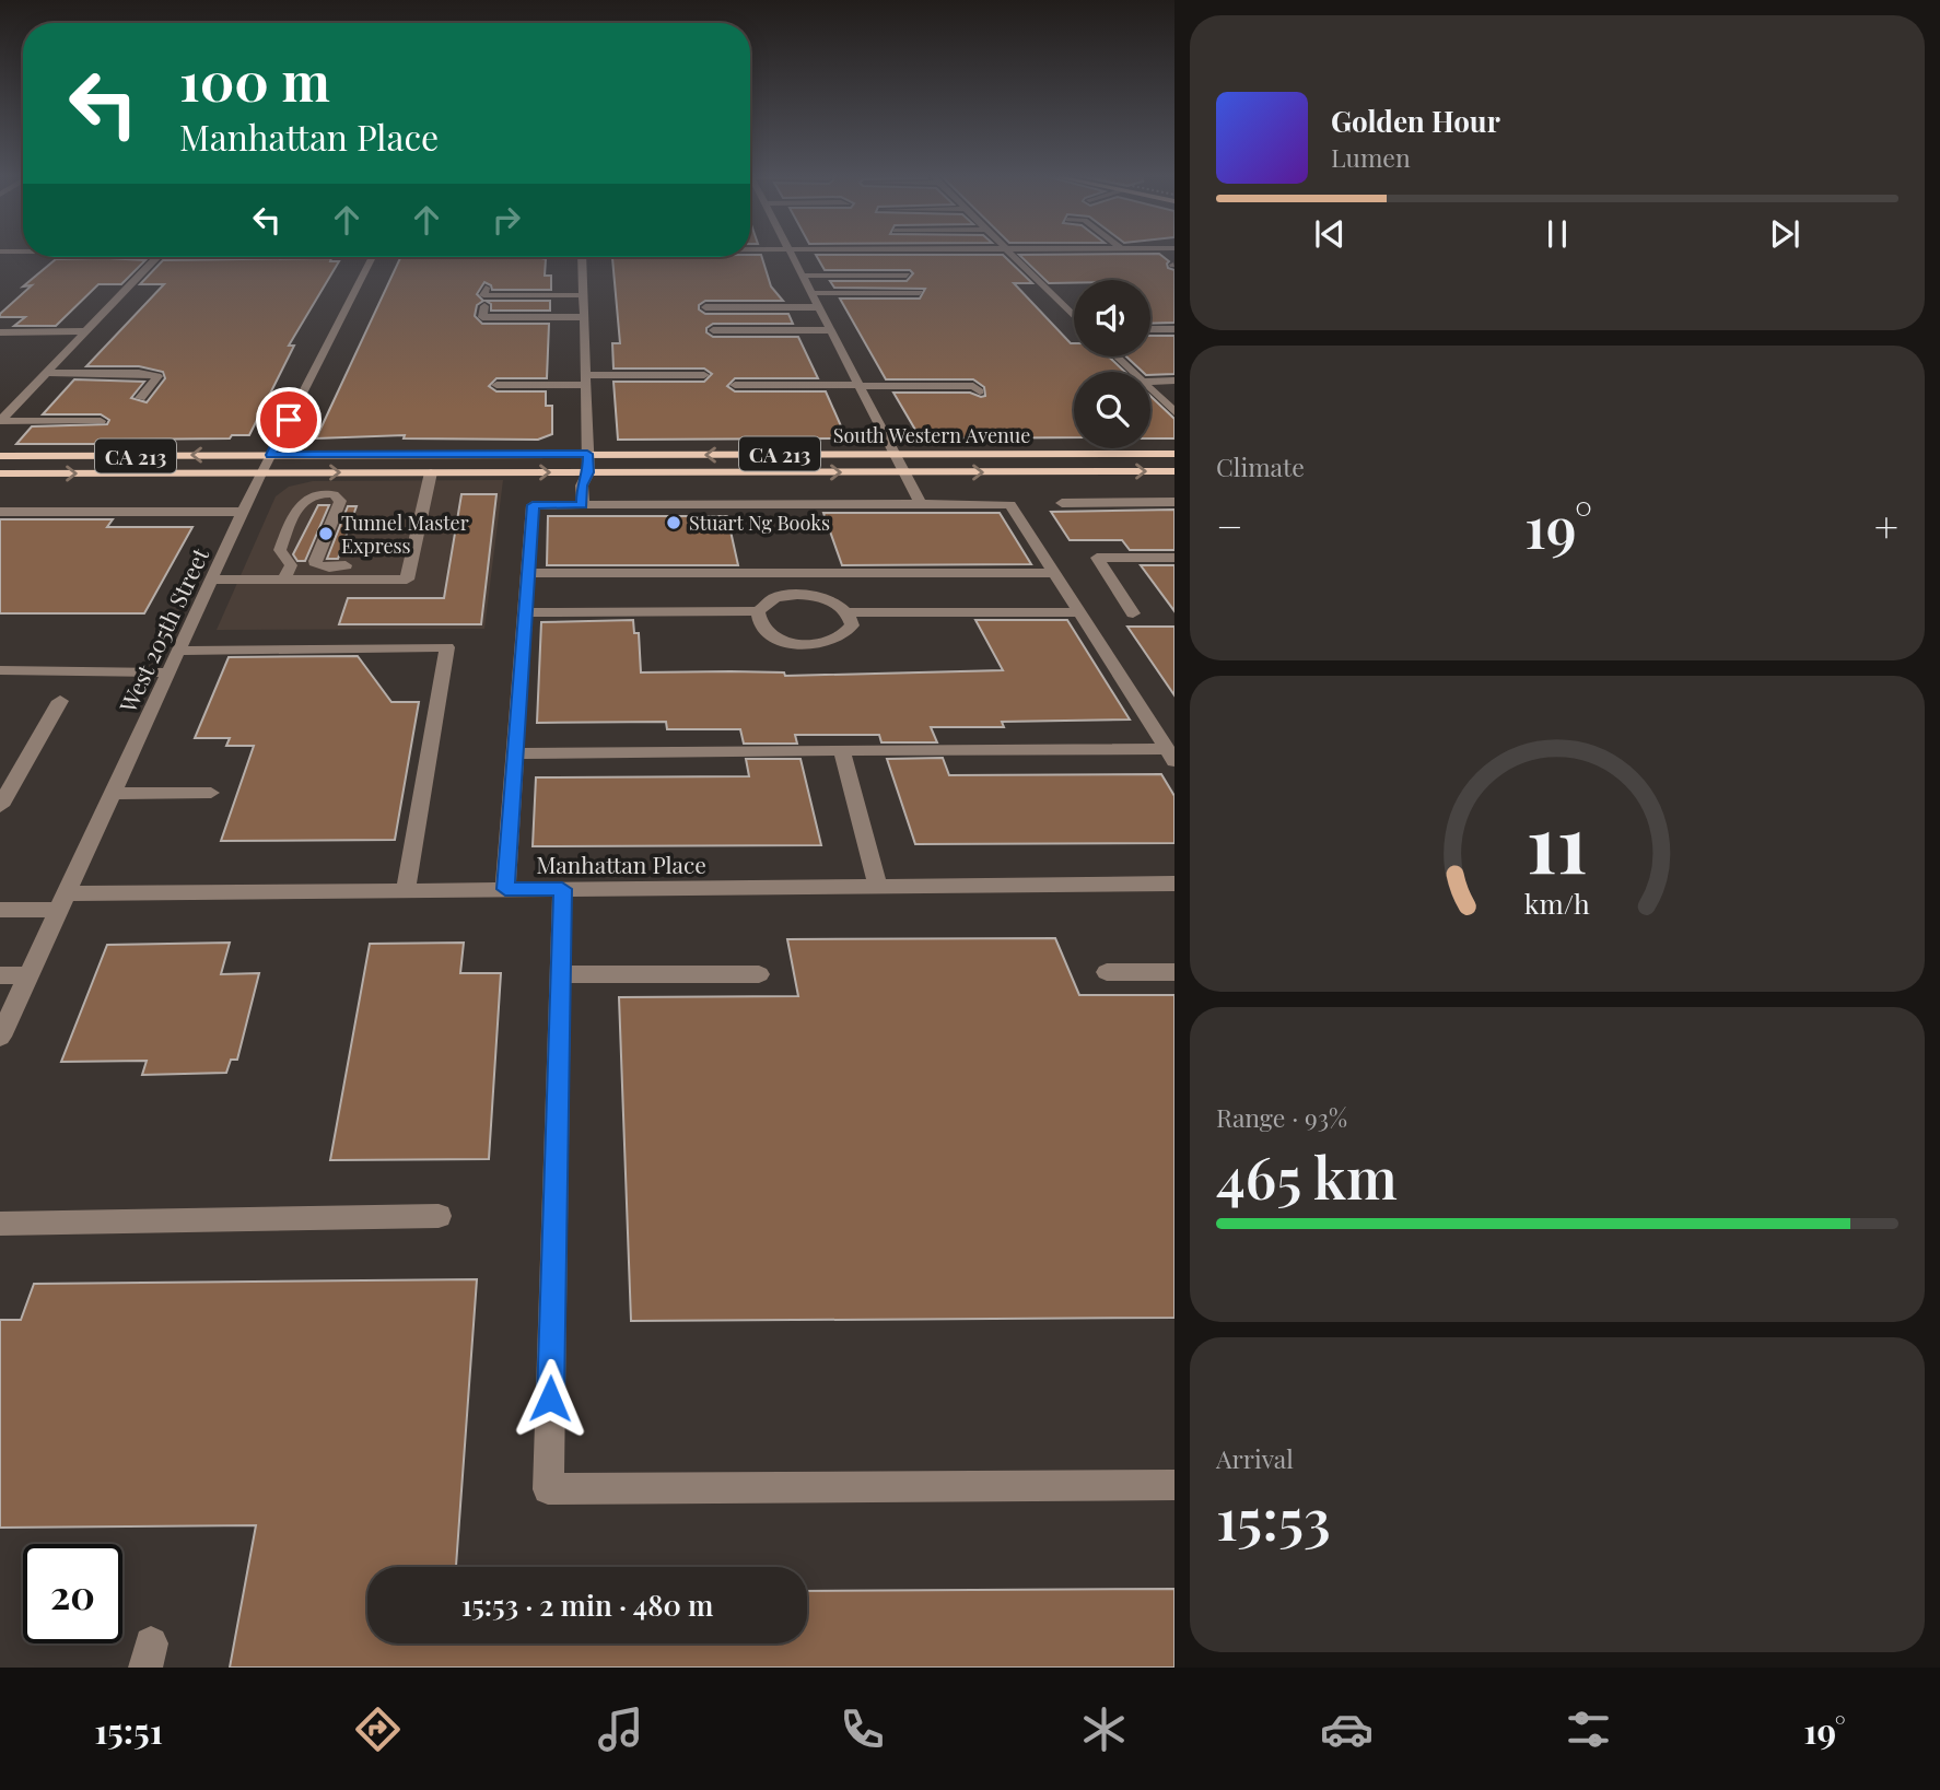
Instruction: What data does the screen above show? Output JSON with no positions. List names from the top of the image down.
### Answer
{
  "streets": {
    "main road": ["South Western Avenue", "CA 213"],
    "street": ["West 205th Street", "Manhattan Place"]
  },
  "crossings": [
    ["South Western Avenue", "West 205th Street"],
    ["West 205th Street", "Manhattan Place"]
  ],
  "places": ["Stuart Ng Books", "Tunnel Master Express"],
  "page": {
    "turn": ["100 m", "Manhattan Place"],
    "song": ["Golden Hour", "Lumen"],
    "tile": [
      "Climate",
      ["Range · 93%", "465 km"],
      ["Arrival", "15:53"]
    ],
    "heat": ["−", "19°", "+"],
    "limit": "20",
    "trip": "15:53 · 2 min · 480 m",
    "tabs": ["15:51", "19°"],
    "gauge": ["11", "km/h"]
  }
}
